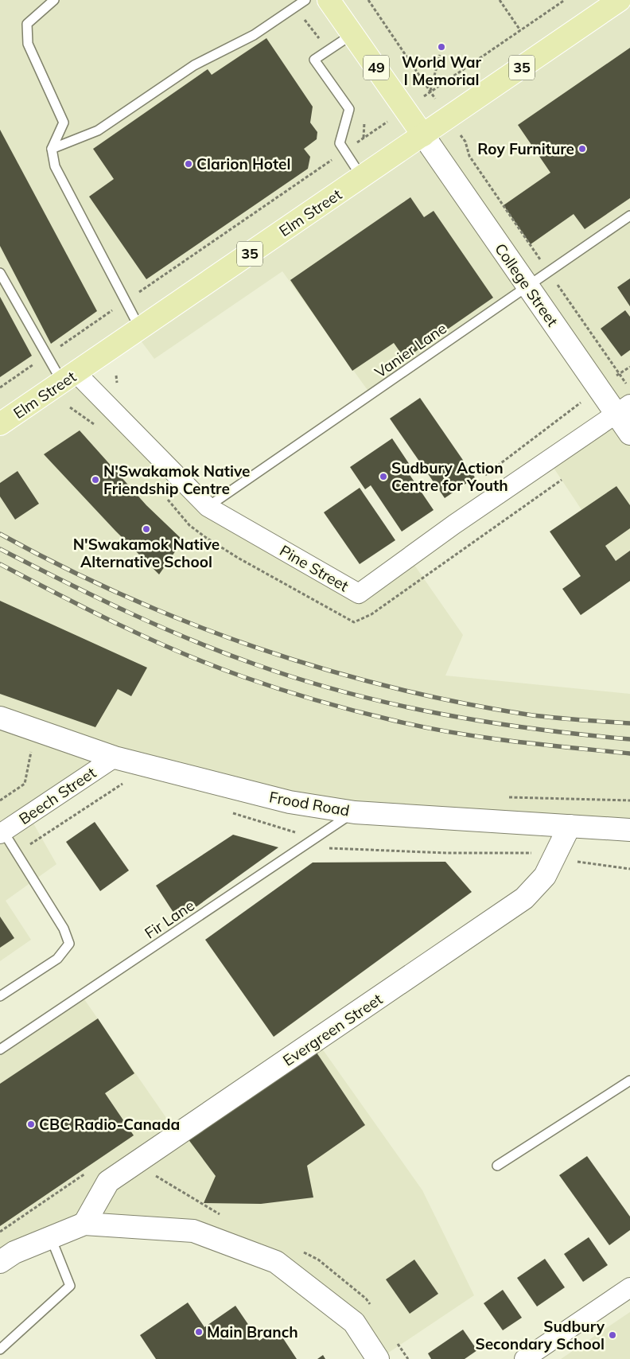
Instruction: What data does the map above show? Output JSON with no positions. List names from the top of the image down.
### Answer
{
  "streets": {
    "main road": ["49", "35", "Elm Street"],
    "street": [
      "College Street",
      "Pine Street",
      "Beech Street",
      "Frood Road",
      "Evergreen Street"
    ],
    "lane": ["Vanier Lane", "Fir Lane"]
  },
  "crossings": [
    ["49", "Elm Street"],
    ["49", "College Street"],
    ["Elm Street", "College Street"],
    ["Elm Street", "Pine Street"],
    ["College Street", "Vanier Lane"],
    ["College Street", "Pine Street"],
    ["Vanier Lane", "Pine Street"],
    ["Beech Street", "Frood Road"],
    ["Frood Road", "Fir Lane"],
    ["Frood Road", "Evergreen Street"]
  ],
  "places": [
    "World War I Memorial",
    "Roy Furniture",
    "Clarion Hotel",
    "Sudbury Action Centre for Youth",
    "N'Swakamok Native Friendship Centre",
    "N'Swakamok Native Alternative School",
    "CBC Radio-Canada",
    "Main Branch",
    "Sudbury Secondary School"
  ]
}
